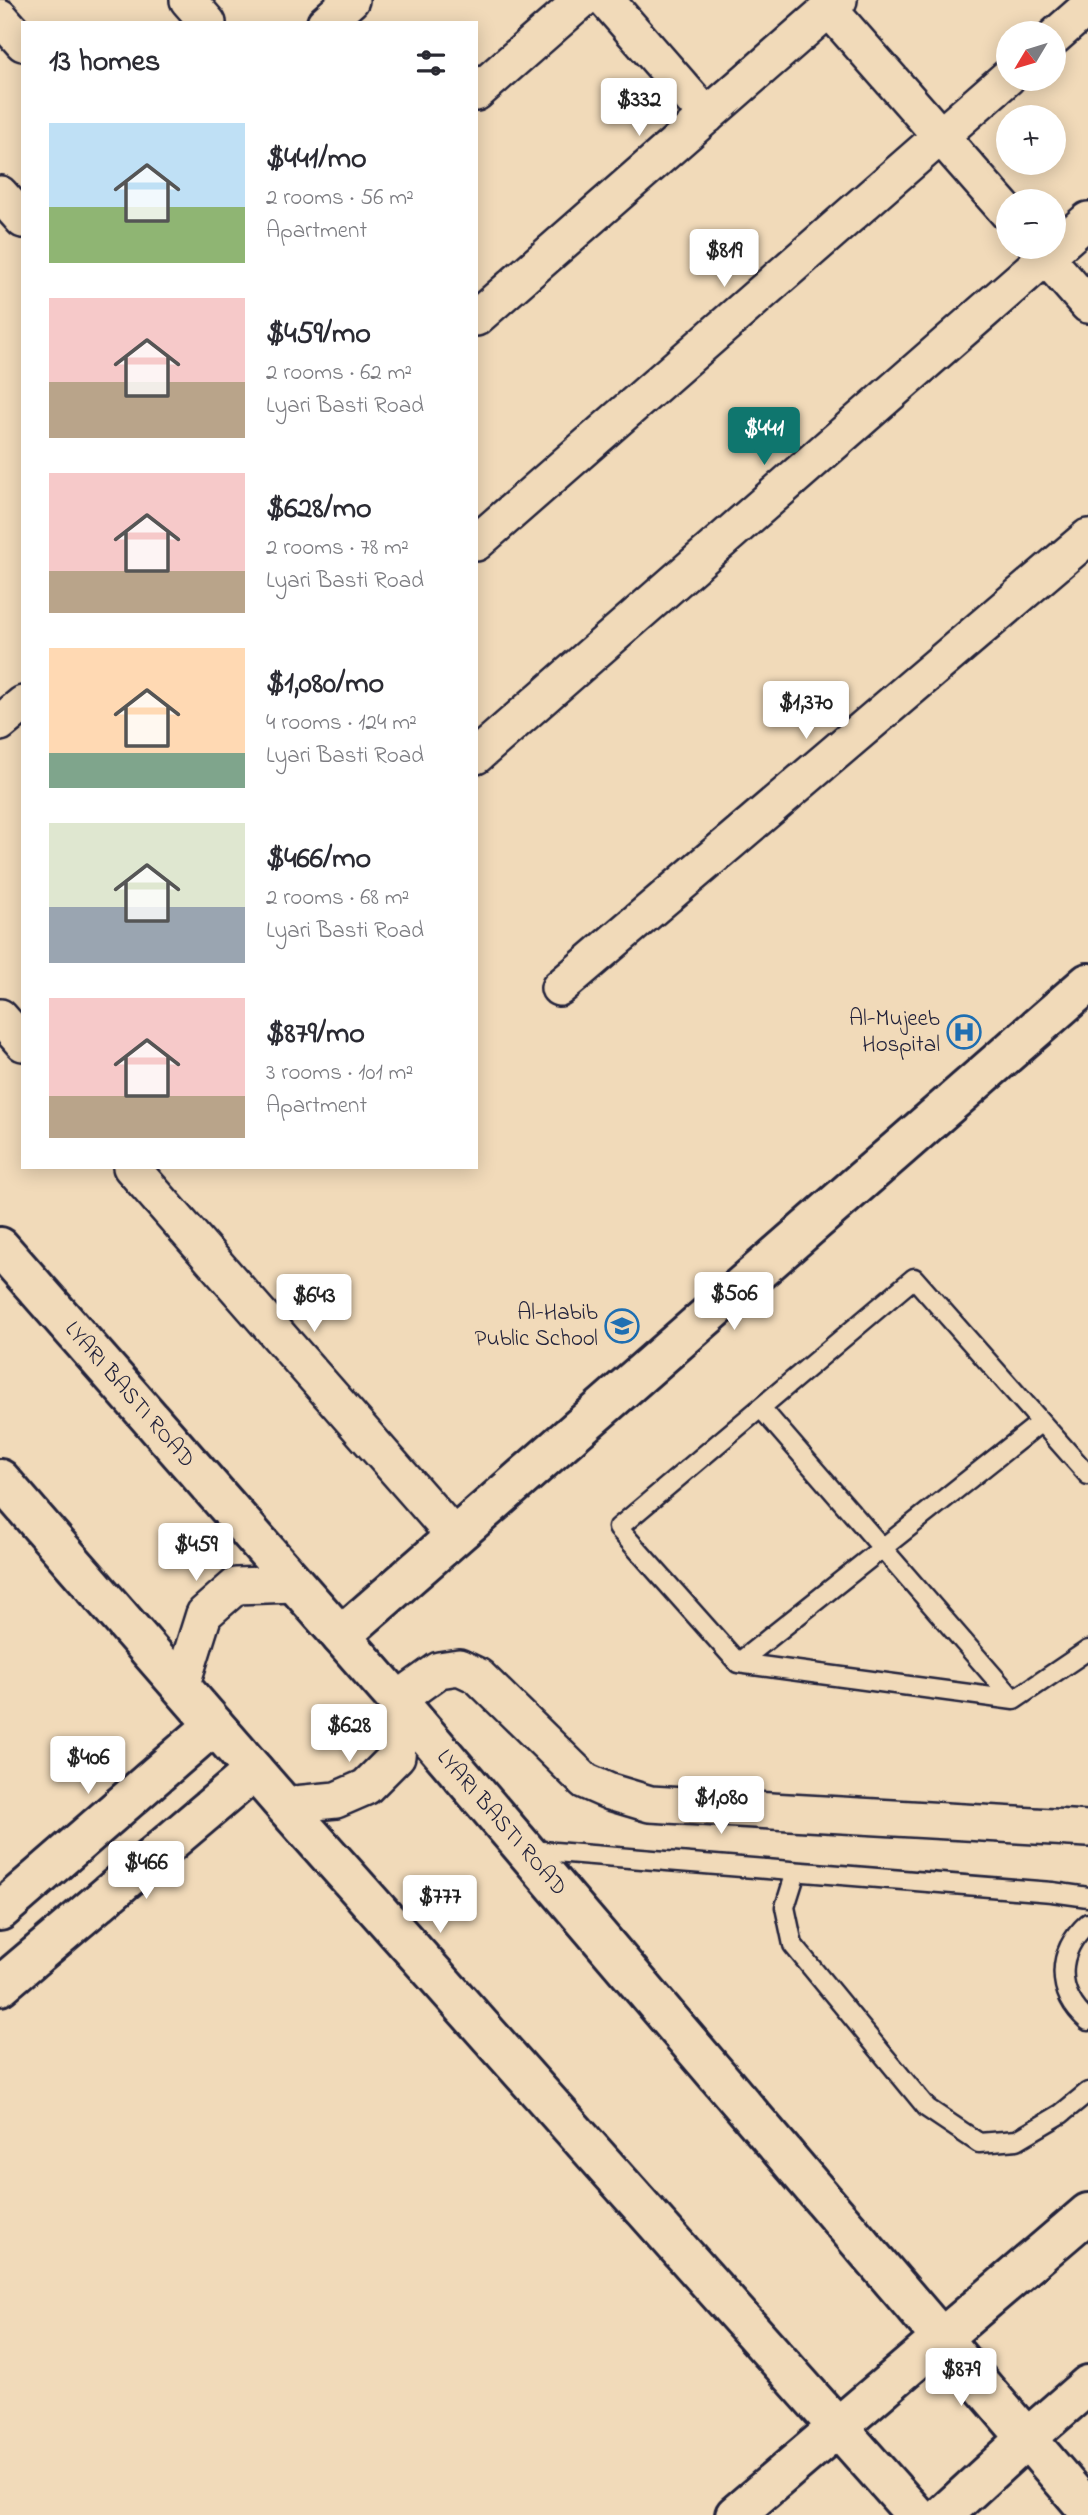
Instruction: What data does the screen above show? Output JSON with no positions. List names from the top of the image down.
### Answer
{
  "streets": {
    "main road": ["LYARI BASTI ROAD"]
  },
  "places": {
    "hospital": ["Al-Mujeeb Hospital"],
    "school or university": ["Al-Habib Public School"]
  },
  "north": "bottom left",
  "page": {
    "map_buttons": ["+", "−"],
    "heading": "13 homes",
    "price": [
      "$332",
      "$819",
      "$441",
      "$1,370",
      "$506",
      "$643",
      "$459",
      "$628",
      "$406",
      "$1,080",
      "$466",
      "$777",
      "$879"
    ],
    "list": [
      {
        "name": "$441/mo",
        "note": "2 rooms · 56 m² · Apartment"
      },
      {
        "name": "$459/mo",
        "note": "2 rooms · 62 m² · Lyari Basti Road"
      },
      {
        "name": "$628/mo",
        "note": "2 rooms · 78 m² · Lyari Basti Road"
      },
      {
        "name": "$1,080/mo",
        "note": "4 rooms · 124 m² · Lyari Basti Road"
      },
      {
        "name": "$466/mo",
        "note": "2 rooms · 68 m² · Lyari Basti Road"
      },
      {
        "name": "$879/mo",
        "note": "3 rooms · 101 m² · Apartment"
      }
    ]
  }
}
